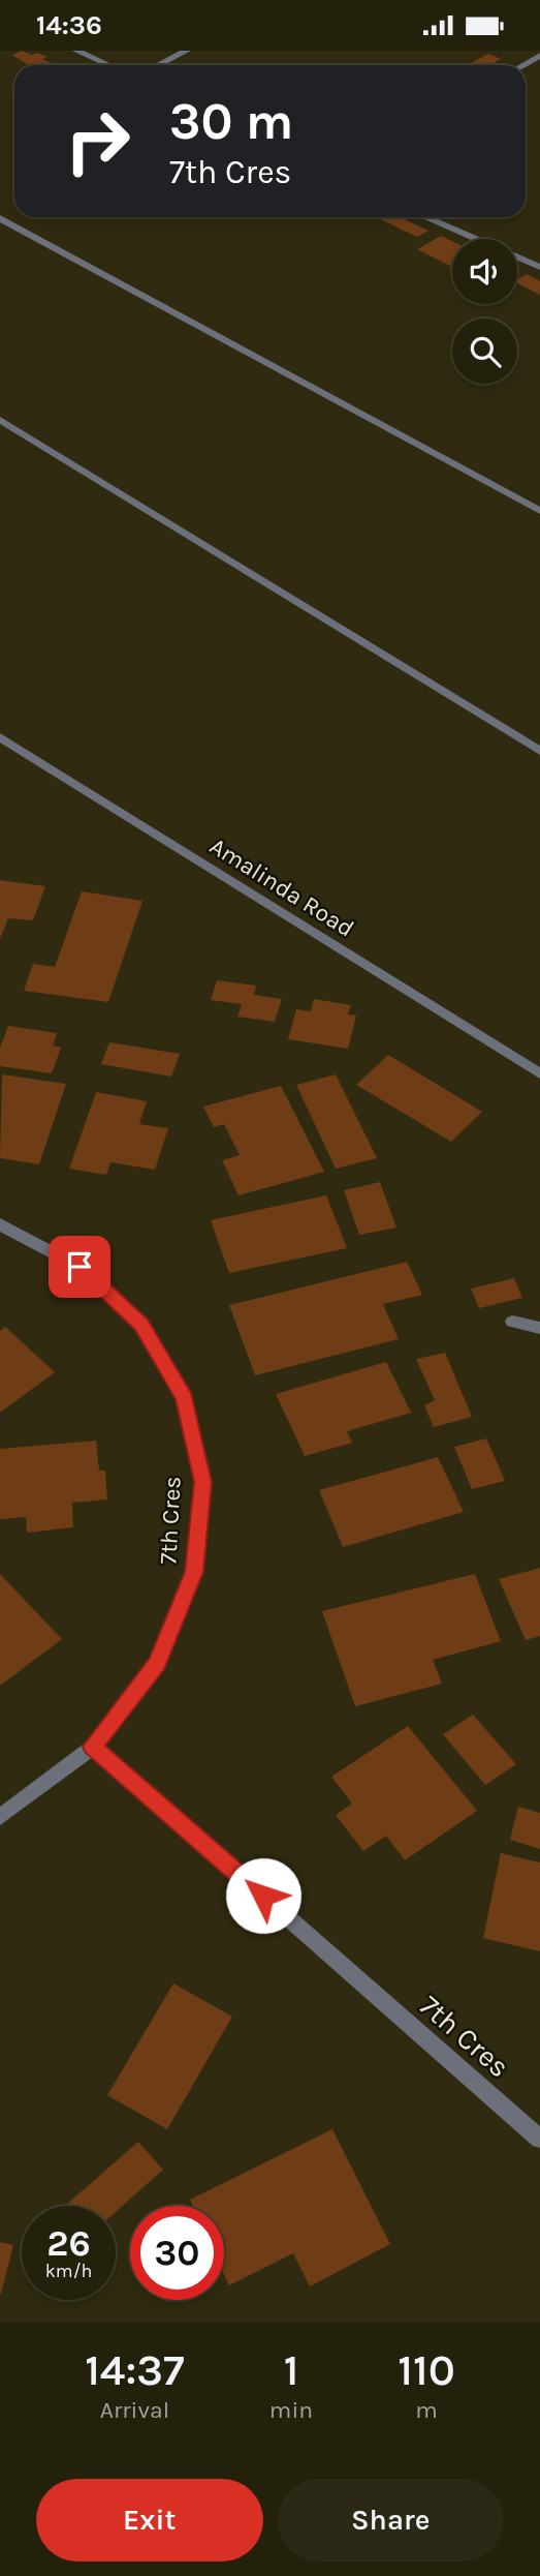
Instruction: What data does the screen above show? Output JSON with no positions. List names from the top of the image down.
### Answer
{
  "streets": {
    "street": ["Amalinda Road", "7th Cres"]
  },
  "page": {
    "status": "14:36",
    "turn": ["30 m", "7th Cres"],
    "speed": "26 km/h",
    "limit": "30",
    "eta": [
      "14:37",
      "Arrival",
      "1",
      "min",
      "110",
      "m"
    ],
    "buttons": ["Exit", "Share"]
  }
}
